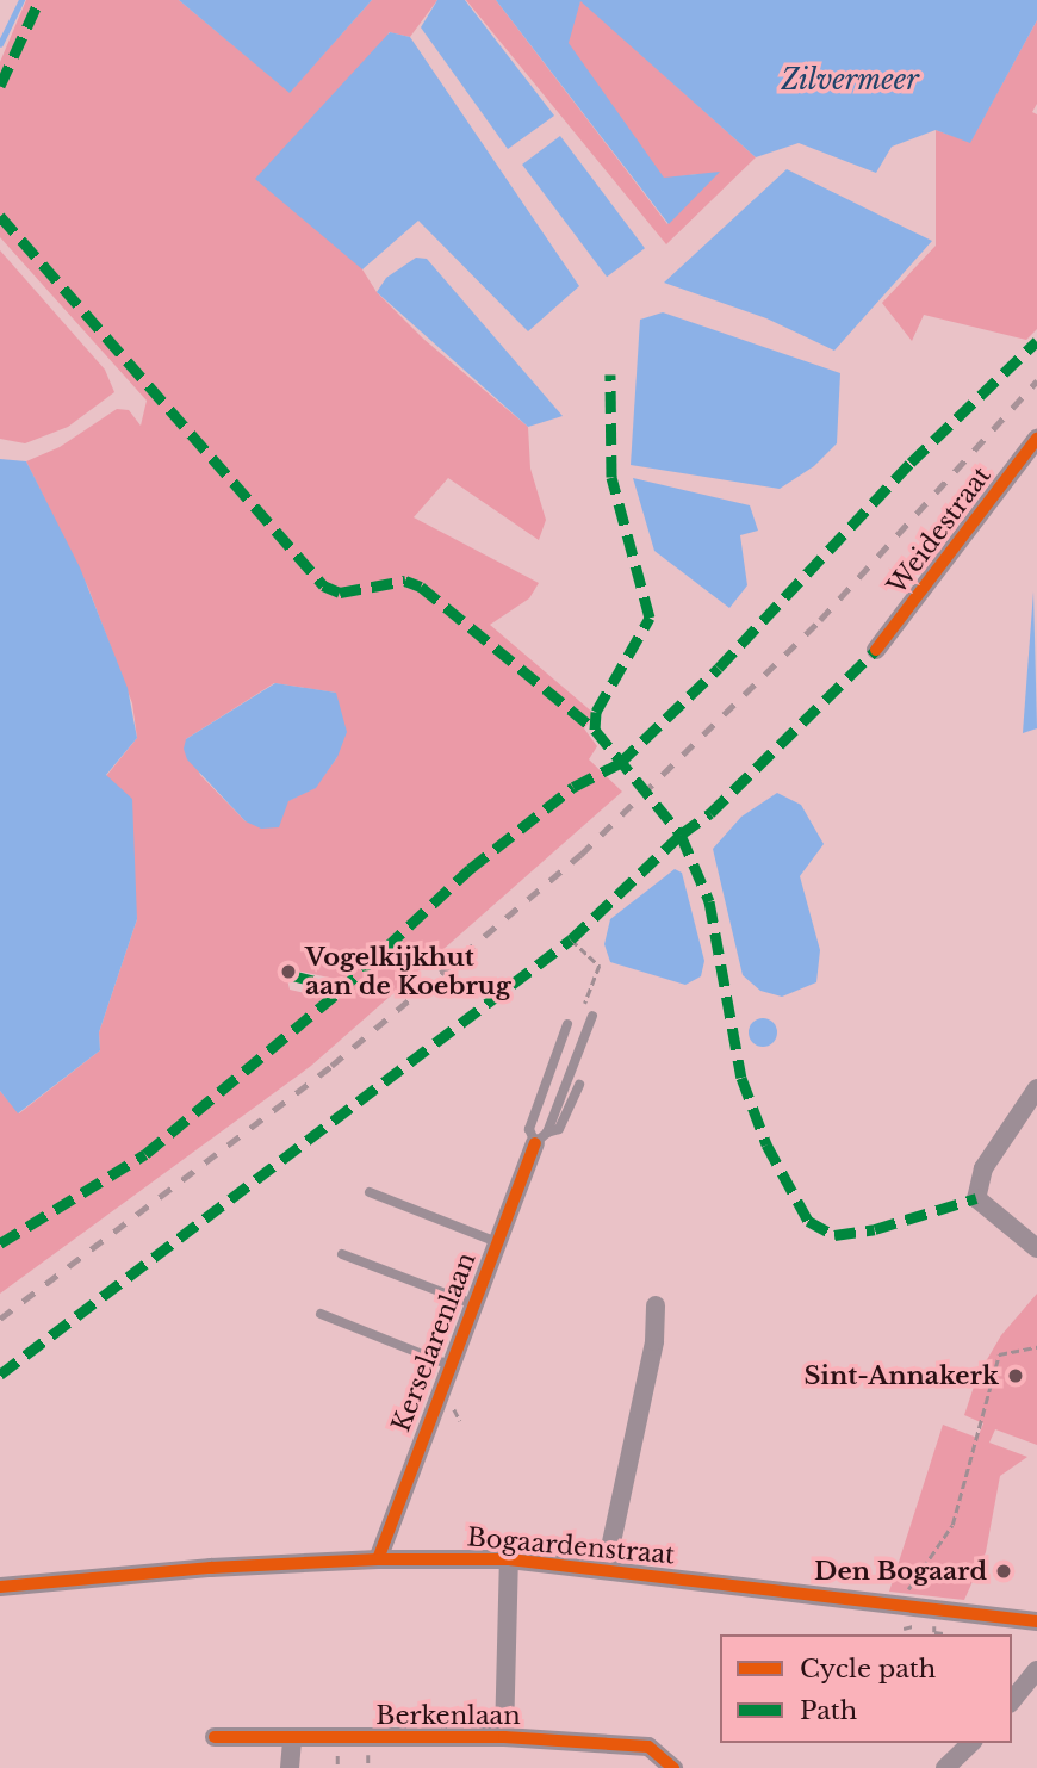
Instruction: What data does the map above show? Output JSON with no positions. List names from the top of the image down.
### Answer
{
  "streets": {
    "street": [
      "Weidestraat",
      "Kerselarenlaan",
      "Bogaardenstraat",
      "Berkenlaan"
    ]
  },
  "crossings": [
    ["Kerselarenlaan", "Bogaardenstraat"],
    ["Bogaardenstraat", "Berkenlaan"]
  ],
  "water": ["Zilvermeer"],
  "places": ["Vogelkijkhut aan de Koebrug", "Sint-Annakerk", "Den Bogaard"],
  "legend": ["Cycle path", "Path"]
}
